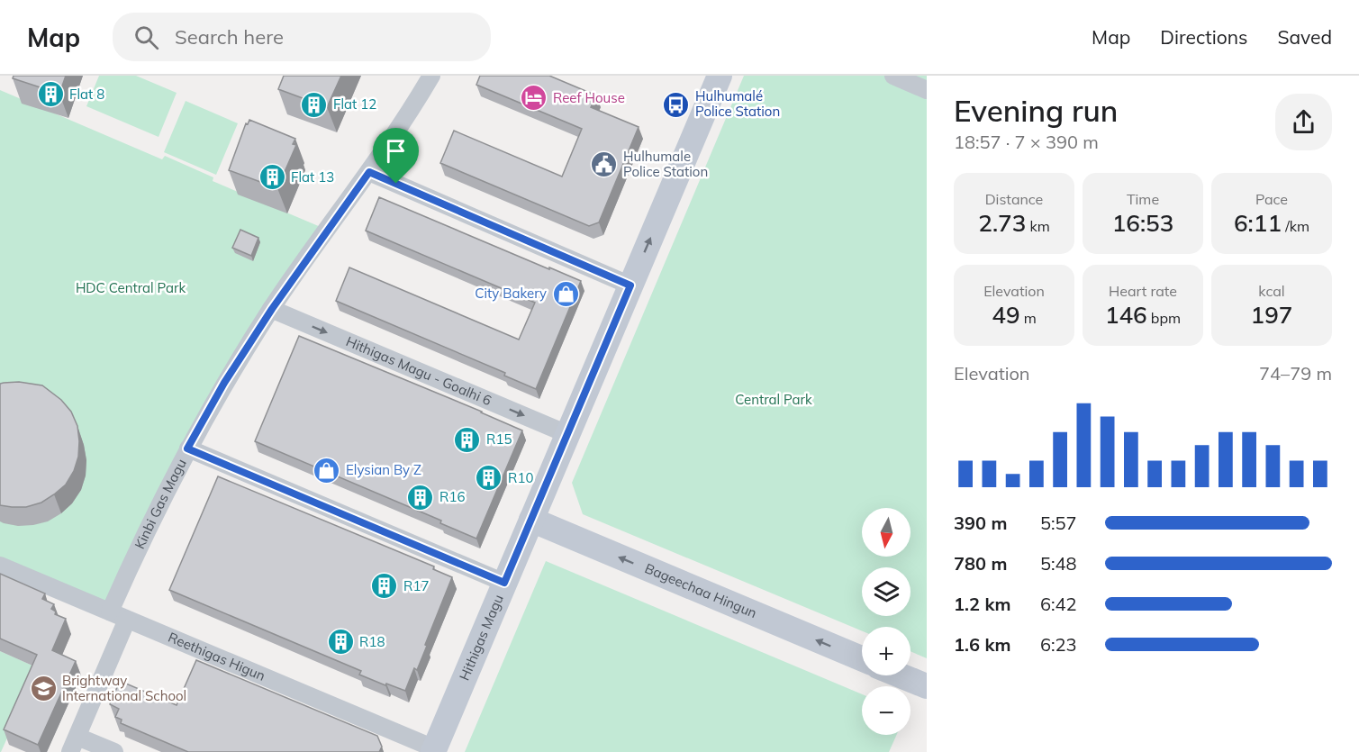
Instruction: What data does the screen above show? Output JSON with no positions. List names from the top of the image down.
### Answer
{
  "streets": {
    "street": [
      "Hithigas Magu - Goalhi 6",
      "Kinbi Gas Magu",
      "Bageechaa Hingun",
      "Hithigas Magu",
      "Reethigas Higun"
    ]
  },
  "crossings": [
    ["Hithigas Magu - Goalhi 6", "Kinbi Gas Magu"],
    ["Hithigas Magu - Goalhi 6", "Hithigas Magu"],
    ["Kinbi Gas Magu", "Reethigas Higun"],
    ["Bageechaa Hingun", "Hithigas Magu"],
    ["Hithigas Magu", "Reethigas Higun"]
  ],
  "one_way": ["Hithigas Magu - Goalhi 6", "Bageechaa Hingun"],
  "parks": ["HDC Central Park", "Central Park"],
  "places": {
    "building": [
      "Flat 8",
      "Flat 12",
      "Flat 13",
      "R15",
      "R10",
      "R16",
      "R17",
      "R18"
    ],
    "hotel": ["Reef House"],
    "bus stop": ["Hulhumalé Police Station"],
    "public building": ["Hulhumale Police Station"],
    "shop": ["City Bakery", "Elysian By Z"],
    "school or university": ["Brightway International School"]
  },
  "north": "bottom",
  "page": {
    "header": "Map",
    "search": "Search here",
    "nav": ["Map", "Directions", "Saved"],
    "heading": ["Evening run", "18:57 · 7 × 390 m"],
    "stats": [
      ["Distance", "2.73 km"],
      ["Time", "16:53"],
      ["Pace", "6:11 /km"],
      ["Elevation", "49 m"],
      ["Heart rate", "146 bpm"],
      ["kcal", "197"]
    ],
    "chart": ["Elevation", "74–79 m"],
    "list": [
      {
        "name": "390 m",
        "note": "5:57"
      },
      {
        "name": "780 m",
        "note": "5:48"
      },
      {
        "name": "1.2 km",
        "note": "6:42"
      },
      {
        "name": "1.6 km",
        "note": "6:23"
      }
    ],
    "map_buttons": ["+", "−"]
  }
}
